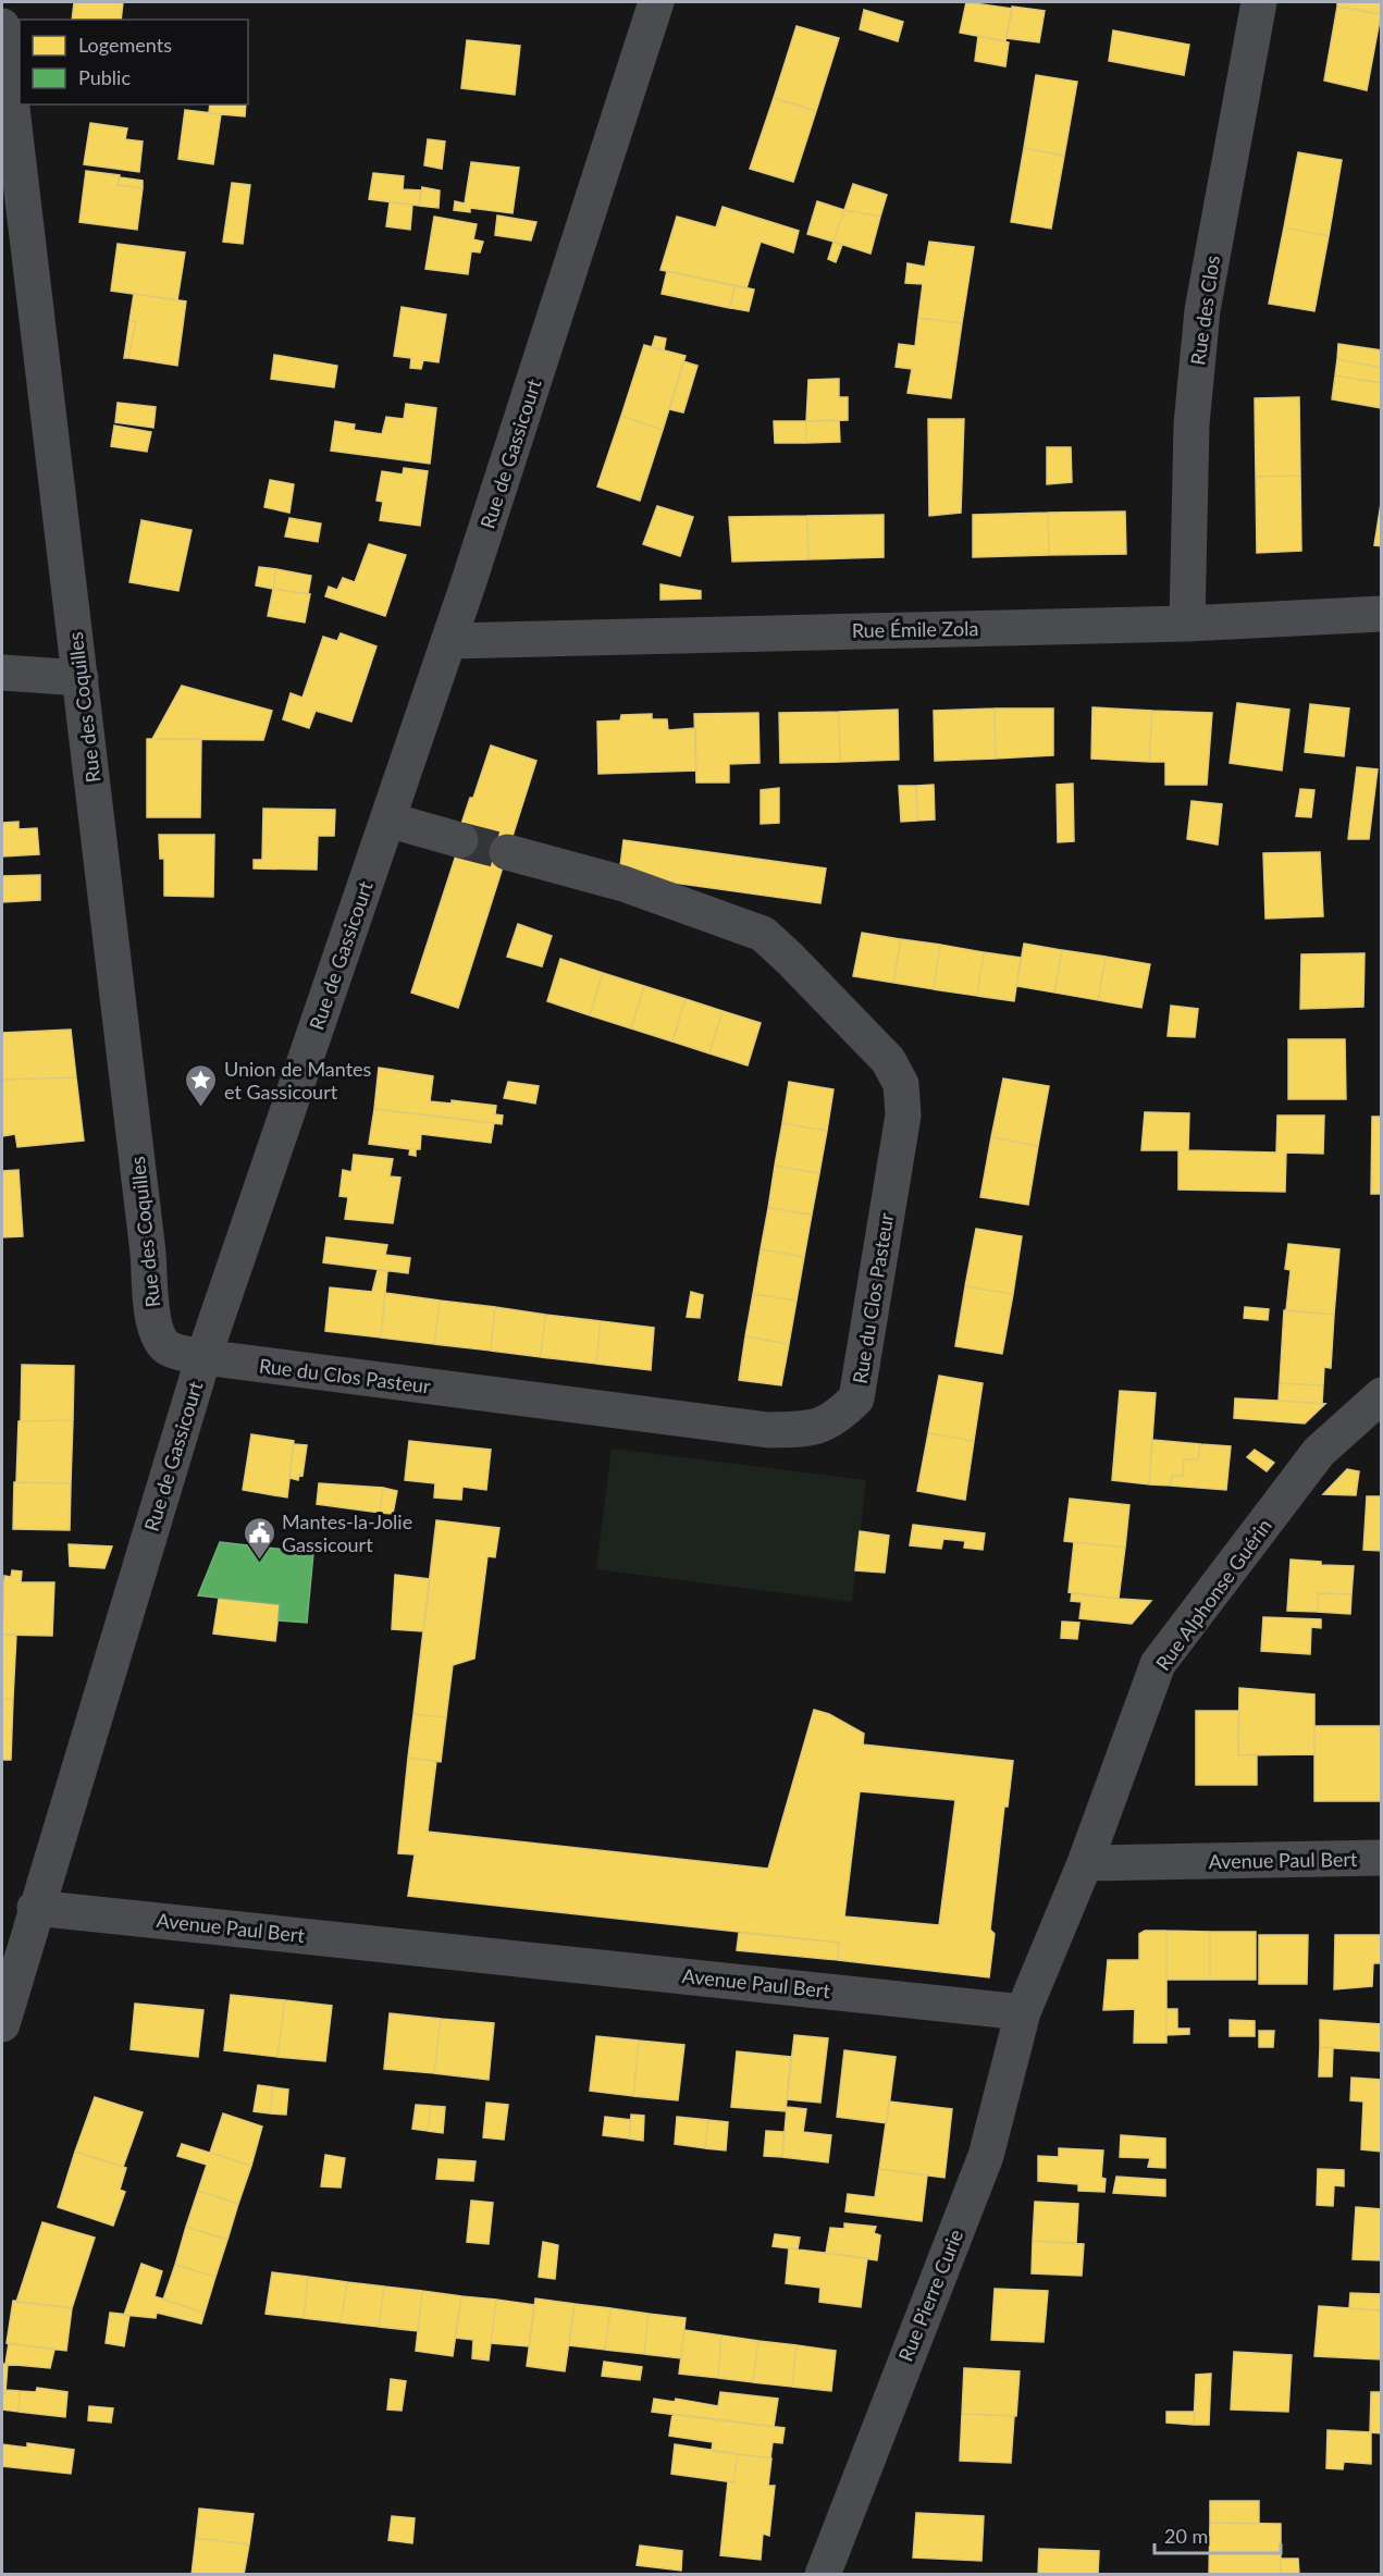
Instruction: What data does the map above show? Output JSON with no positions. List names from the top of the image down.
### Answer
{
  "streets": {
    "street": [
      "Rue des Clos",
      "Rue de Gassicourt",
      "Rue Émile Zola",
      "Rue des Coquilles",
      "Rue du Clos Pasteur",
      "Rue Alphonse Guérin",
      "Avenue Paul Bert",
      "Rue Pierre Curie"
    ]
  },
  "crossings": [
    ["Rue des Clos", "Rue Émile Zola"],
    ["Rue de Gassicourt", "Rue Émile Zola"],
    ["Rue de Gassicourt", "Rue des Coquilles"],
    ["Rue de Gassicourt", "Rue du Clos Pasteur"],
    ["Rue de Gassicourt", "Avenue Paul Bert"],
    ["Rue des Coquilles", "Rue du Clos Pasteur"],
    ["Rue Alphonse Guérin", "Avenue Paul Bert"],
    ["Avenue Paul Bert", "Rue Pierre Curie"]
  ],
  "places": {
    "place": ["Union de Mantes et Gassicourt"],
    "public building": ["Mantes-la-Jolie Gassicourt"]
  },
  "legend": ["Logements", "Public"],
  "scale_bar": "20 m"
}
